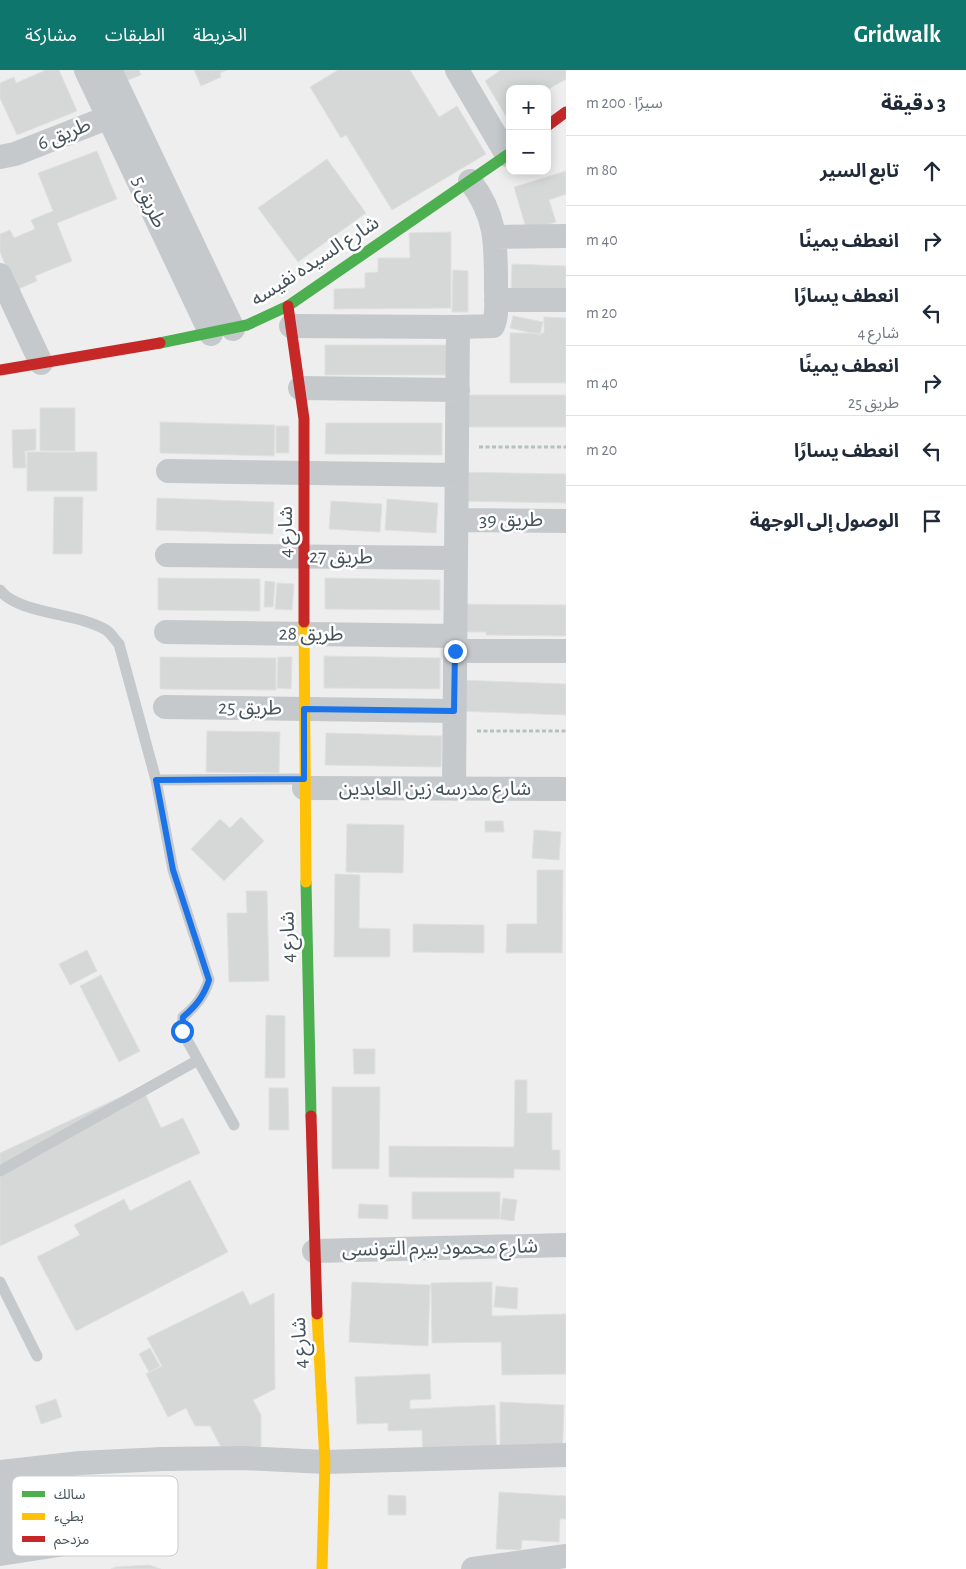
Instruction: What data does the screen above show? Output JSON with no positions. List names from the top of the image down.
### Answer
{
  "streets": {
    "street": [
      "طريق 6",
      "طريق 5",
      "شارع السيده نفيسه",
      "طريق 39",
      "شارع 4",
      "طريق 27",
      "طريق 28",
      "طريق 25",
      "شارع مدرسه زين العابدين",
      "شارع محمود بيرم التونسى"
    ]
  },
  "crossings": [
    ["طريق 6", "طريق 5"],
    ["طريق 5", "شارع السيده نفيسه"],
    ["شارع السيده نفيسه", "شارع 4"],
    ["شارع 4", "طريق 27"],
    ["شارع 4", "طريق 28"],
    ["شارع 4", "طريق 25"],
    ["شارع 4", "شارع مدرسه زين العابدين"],
    ["شارع 4", "شارع محمود بيرم التونسى"]
  ],
  "legend": ["سالك", "بطيء", "مزدحم"],
  "page": {
    "header": "Gridwalk",
    "nav": ["الخريطة", "الطبقات", "مشاركة"],
    "heading": ["3 دقيقة", "سيرًا · 200 m"],
    "map_buttons": ["+", "−"],
    "list": [
      ["تابع السير", "80 m"],
      ["انعطف يمينًا", "40 m"],
      ["انعطف يسارًا", "شارع 4", "20 m"],
      ["انعطف يمينًا", "طريق 25", "40 m"],
      ["انعطف يسارًا", "20 m"],
      "الوصول إلى الوجهة"
    ]
  }
}
